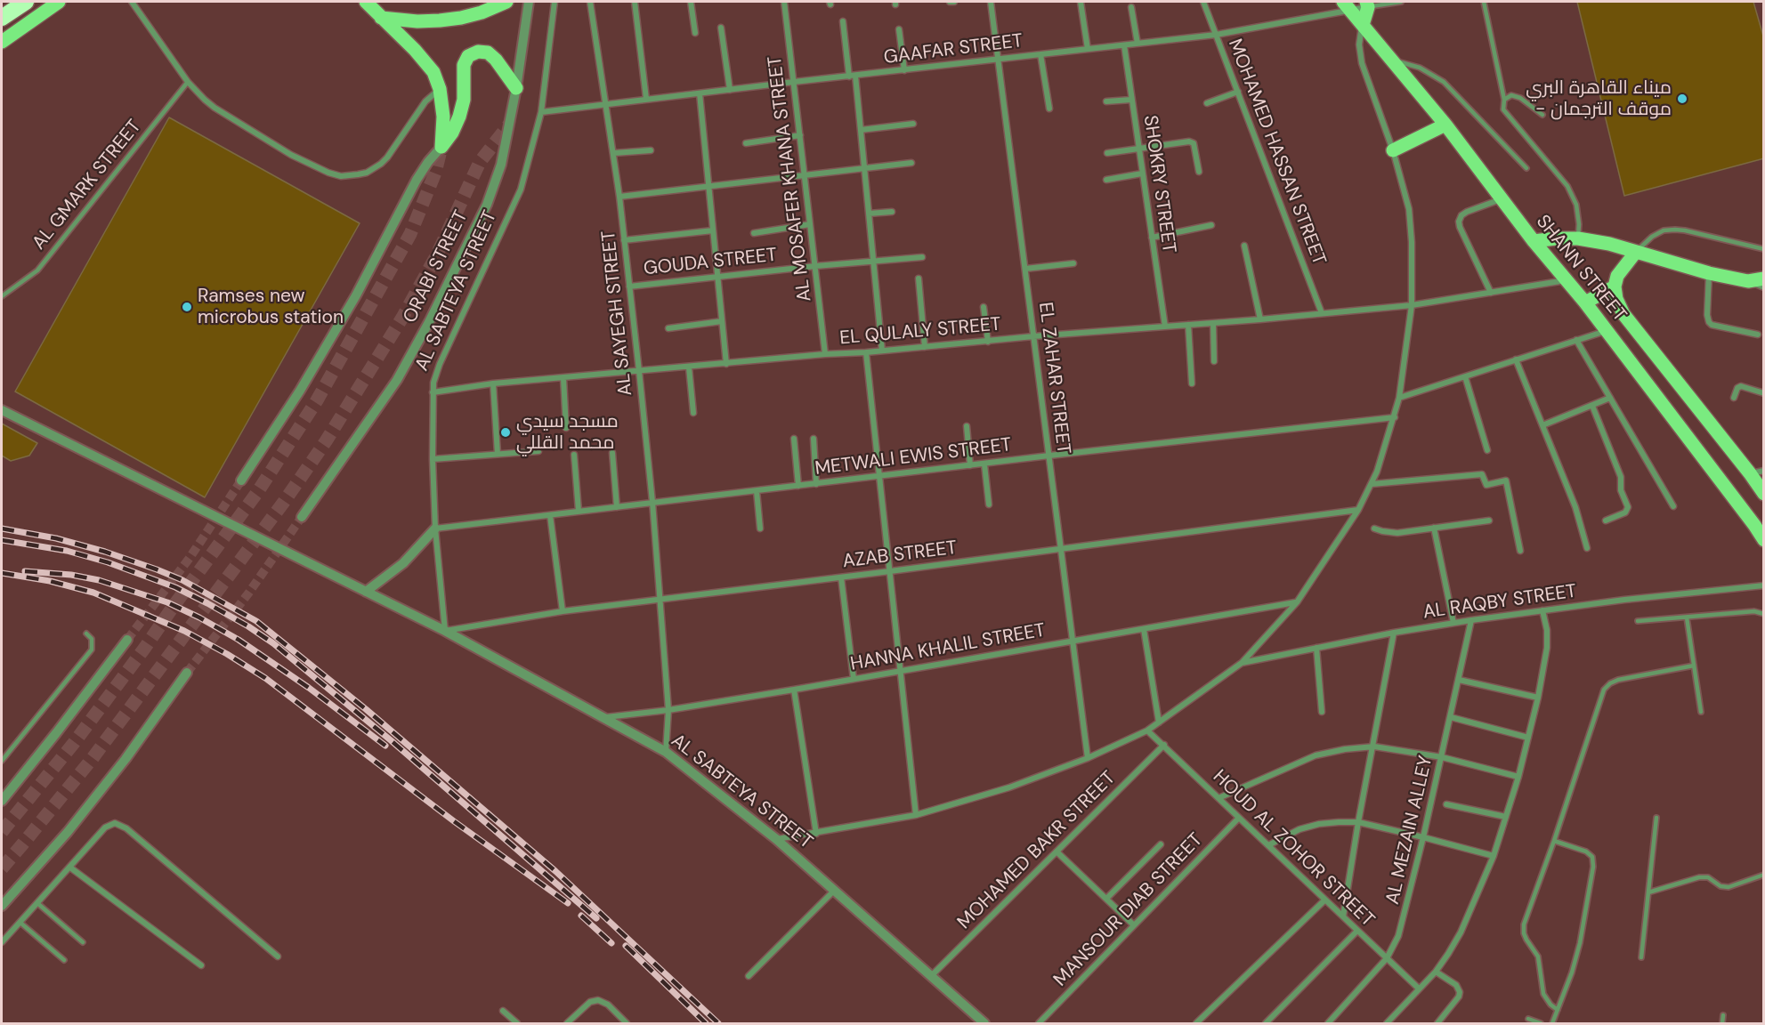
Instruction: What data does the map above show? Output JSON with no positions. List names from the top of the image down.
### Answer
{
  "streets": {
    "main road": ["SHANN STREET"],
    "street": [
      "GAAFAR STREET",
      "MOHAMED HASSAN STREET",
      "AL MOSAFER KHANA STREET",
      "SHOKRY STREET",
      "GOUDA STREET",
      "ORABI STREET",
      "AL SABTEYA STREET",
      "AL SAYEGH STREET",
      "EL QULALY STREET",
      "EL ZAHAR STREET",
      "METWALI EWIS STREET",
      "AZAB STREET",
      "AL RAQBY STREET",
      "HANNA KHALIL STREET",
      "AL MEZAIN ALLEY",
      "HOUD AL ZOHOR STREET",
      "MOHAMED BAKR STREET",
      "MANSOUR DIAB STREET"
    ],
    "lane": ["AL GMARK STREET"]
  },
  "crossings": [
    ["GAAFAR STREET", "MOHAMED HASSAN STREET"],
    ["GAAFAR STREET", "AL MOSAFER KHANA STREET"],
    ["GAAFAR STREET", "SHOKRY STREET"],
    ["GAAFAR STREET", "SHANN STREET"],
    ["GAAFAR STREET", "AL SABTEYA STREET"],
    ["GAAFAR STREET", "AL SAYEGH STREET"],
    ["GAAFAR STREET", "EL ZAHAR STREET"],
    ["MOHAMED HASSAN STREET", "EL QULALY STREET"],
    ["AL MOSAFER KHANA STREET", "GOUDA STREET"],
    ["AL MOSAFER KHANA STREET", "EL QULALY STREET"],
    ["SHOKRY STREET", "EL QULALY STREET"],
    ["GOUDA STREET", "AL SAYEGH STREET"],
    ["SHANN STREET", "EL QULALY STREET"],
    ["AL SABTEYA STREET", "AL SAYEGH STREET"],
    ["AL SABTEYA STREET", "EL QULALY STREET"],
    ["AL SABTEYA STREET", "METWALI EWIS STREET"],
    ["AL SABTEYA STREET", "AZAB STREET"],
    ["AL SABTEYA STREET", "HANNA KHALIL STREET"],
    ["AL SABTEYA STREET", "MOHAMED BAKR STREET"],
    ["AL SAYEGH STREET", "EL QULALY STREET"],
    ["AL SAYEGH STREET", "METWALI EWIS STREET"],
    ["AL SAYEGH STREET", "AZAB STREET"],
    ["AL SAYEGH STREET", "HANNA KHALIL STREET"],
    ["EL QULALY STREET", "EL ZAHAR STREET"],
    ["EL ZAHAR STREET", "METWALI EWIS STREET"],
    ["EL ZAHAR STREET", "AZAB STREET"],
    ["EL ZAHAR STREET", "HANNA KHALIL STREET"],
    ["AL RAQBY STREET", "AL MEZAIN ALLEY"],
    ["AL MEZAIN ALLEY", "HOUD AL ZOHOR STREET"],
    ["HOUD AL ZOHOR STREET", "MOHAMED BAKR STREET"],
    ["HOUD AL ZOHOR STREET", "MANSOUR DIAB STREET"]
  ],
  "places": ["ميناء القاهرة البري - موقف الترجمان", "Ramses new microbus station", "مسجد سيدي محمد القللي"]
}
